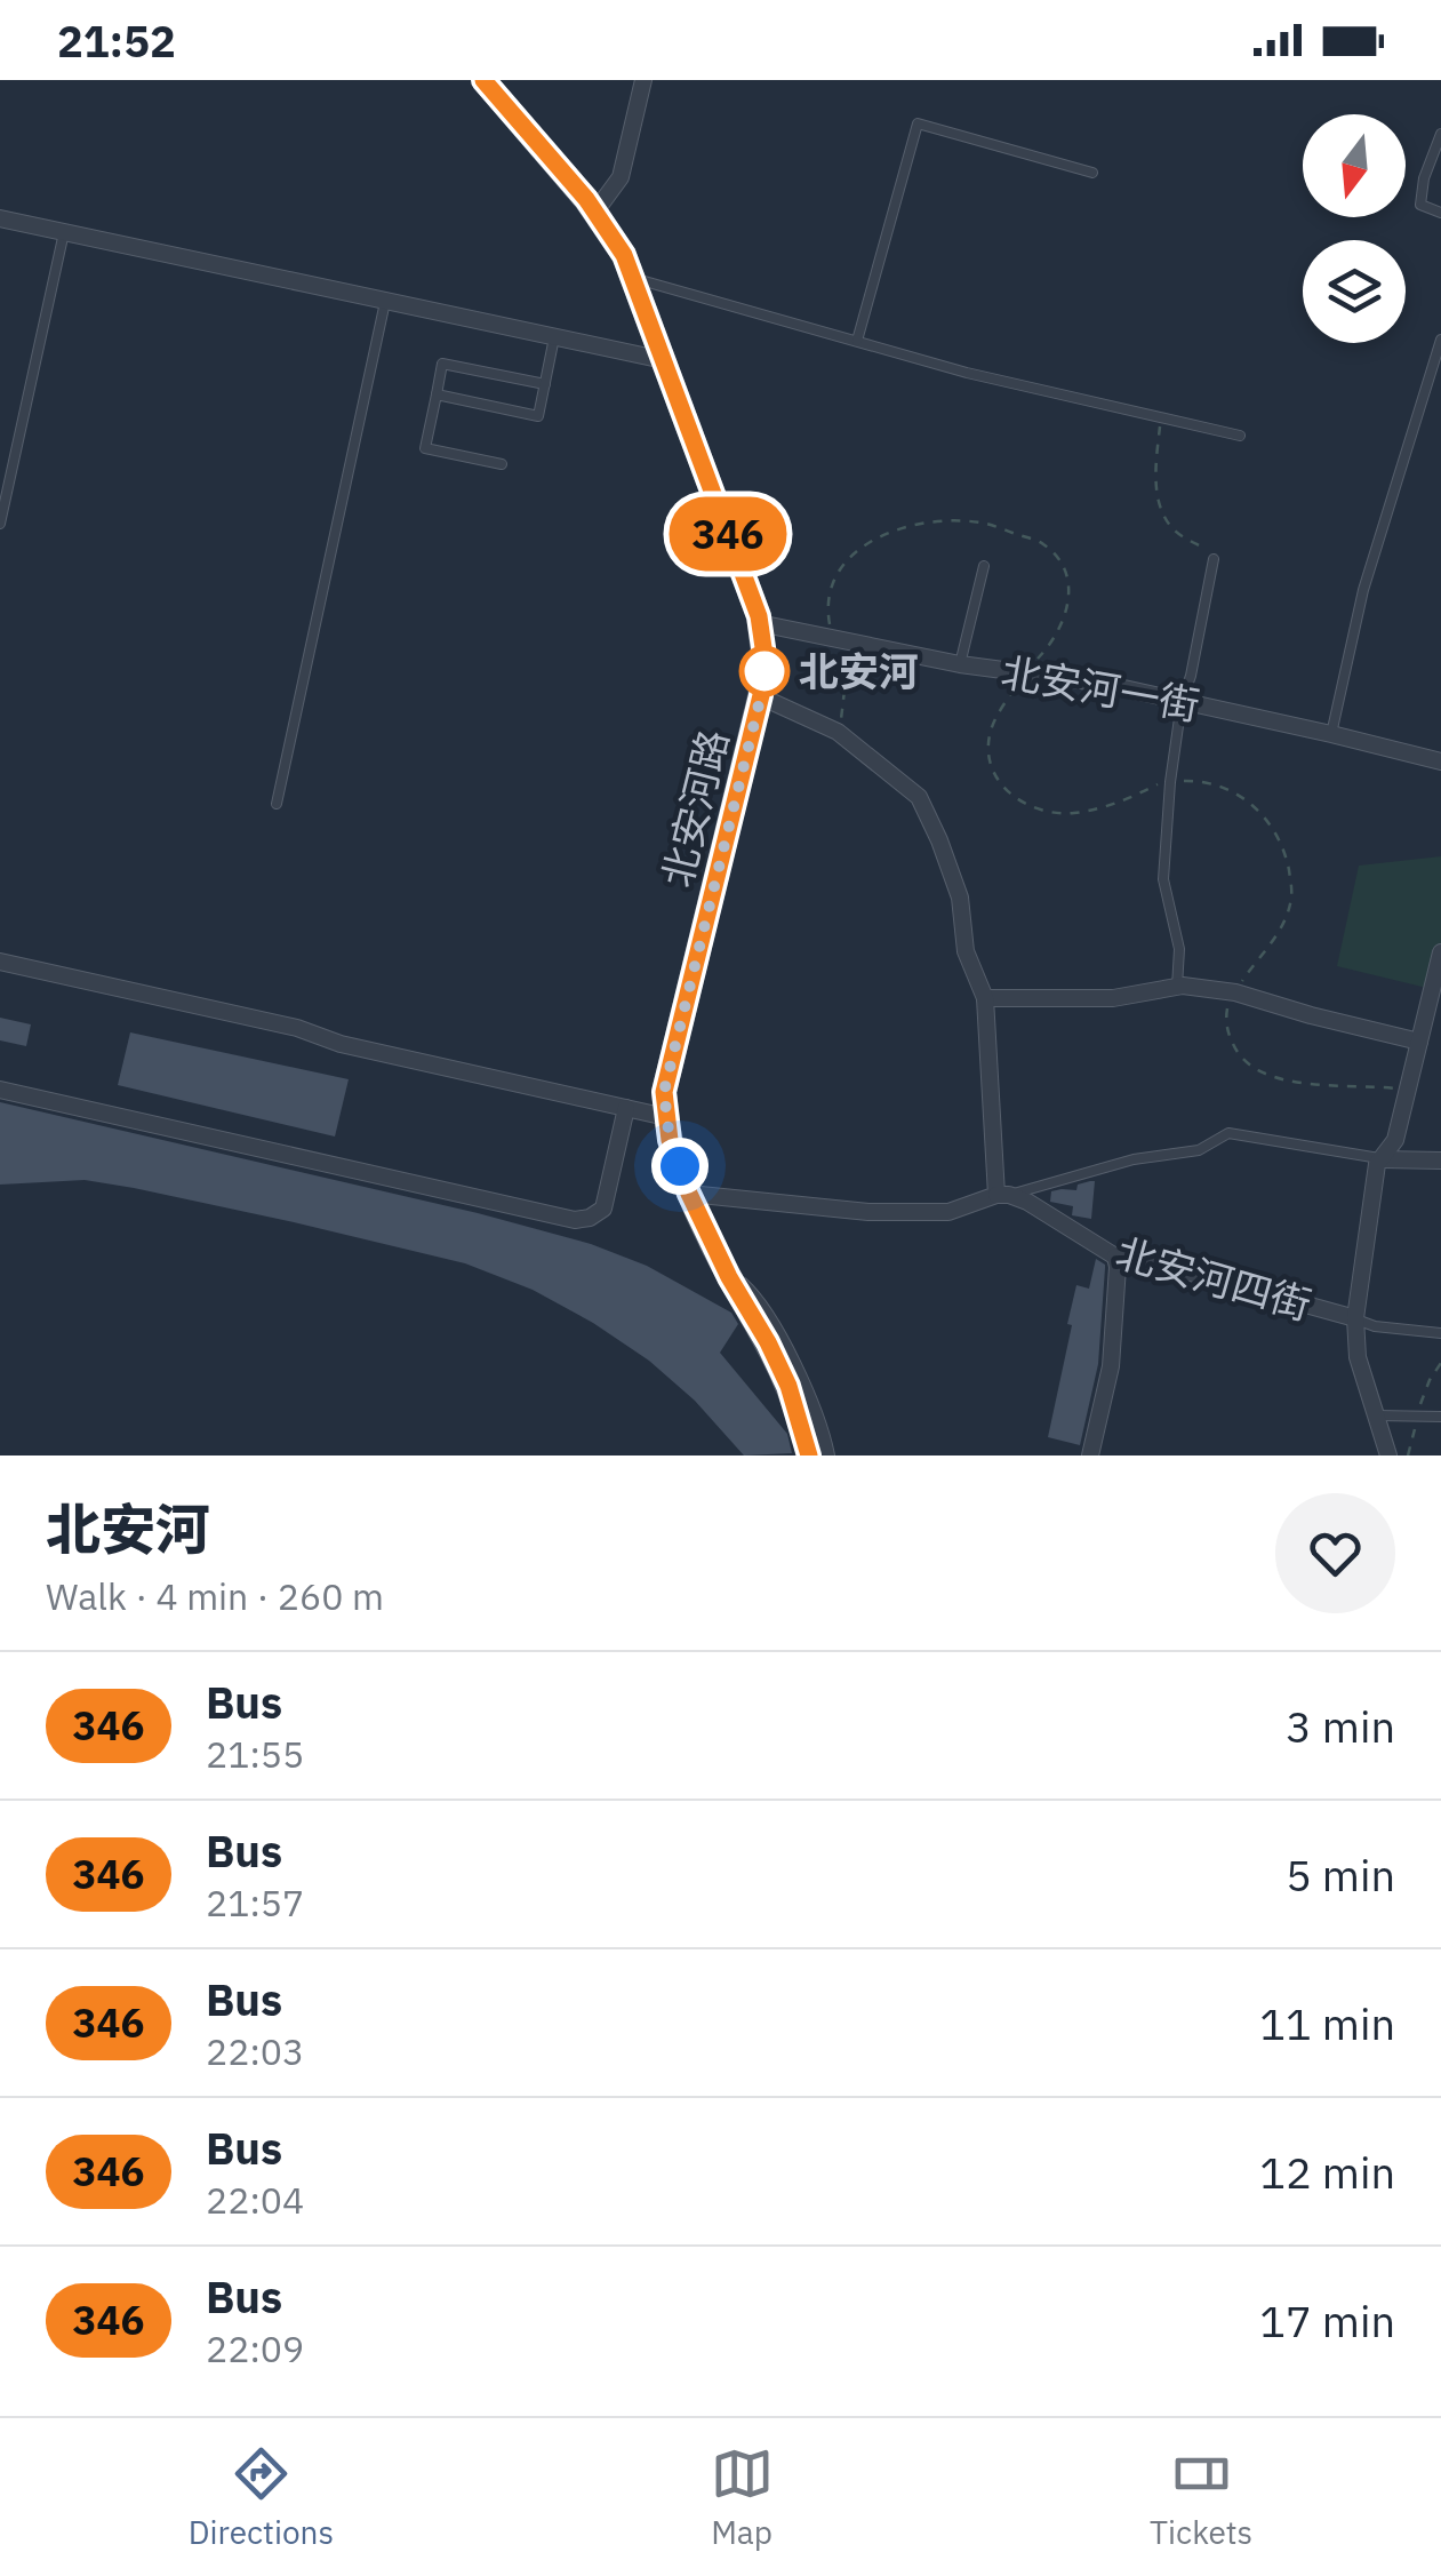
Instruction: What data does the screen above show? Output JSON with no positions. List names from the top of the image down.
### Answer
{
  "streets": {
    "main road": ["北安河路"],
    "street": ["北安河一街", "北安河四街"]
  },
  "crossings": [
    ["北安河一街", "北安河路"]
  ],
  "places": ["北安河"],
  "lines": ["bus line 346"],
  "north": "bottom",
  "page": {
    "status": "21:52",
    "on_map": "346",
    "heading": ["北安河", "Walk · 4 min · 260 m"],
    "list": [
      {
        "mark": "346",
        "name": "Bus",
        "note": "21:55",
        "value": "3 min"
      },
      {
        "mark": "346",
        "name": "Bus",
        "note": "21:57",
        "value": "5 min"
      },
      {
        "mark": "346",
        "name": "Bus",
        "note": "22:03",
        "value": "11 min"
      },
      {
        "mark": "346",
        "name": "Bus",
        "note": "22:04",
        "value": "12 min"
      },
      {
        "mark": "346",
        "name": "Bus",
        "note": "22:09",
        "value": "17 min"
      }
    ],
    "tabs": ["Directions", "Map", "Tickets"]
  }
}
